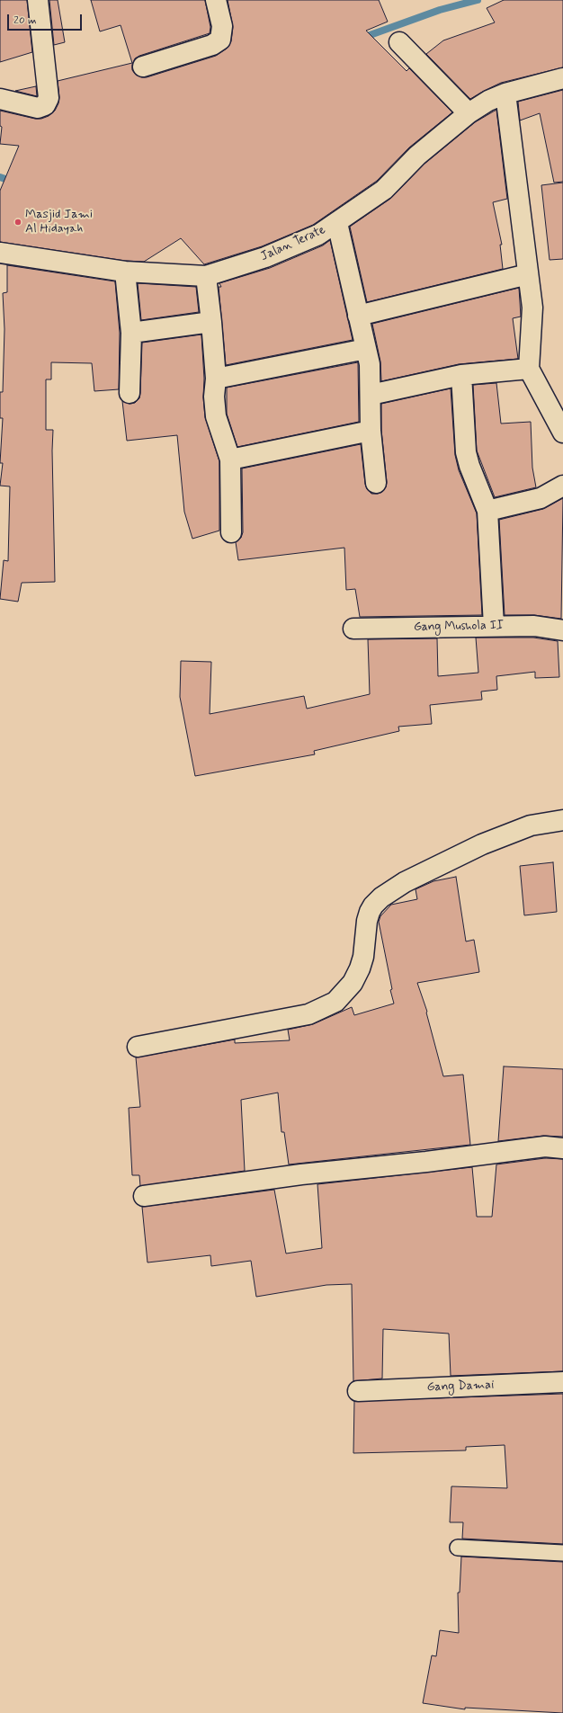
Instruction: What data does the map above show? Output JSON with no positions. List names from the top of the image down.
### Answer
{
  "streets": {
    "street": ["Jalan Terate", "Gang Mushola II", "Gang Damai"]
  },
  "places": ["Masjid Jami Al Hidayah"],
  "scale_bar": "20 m"
}
